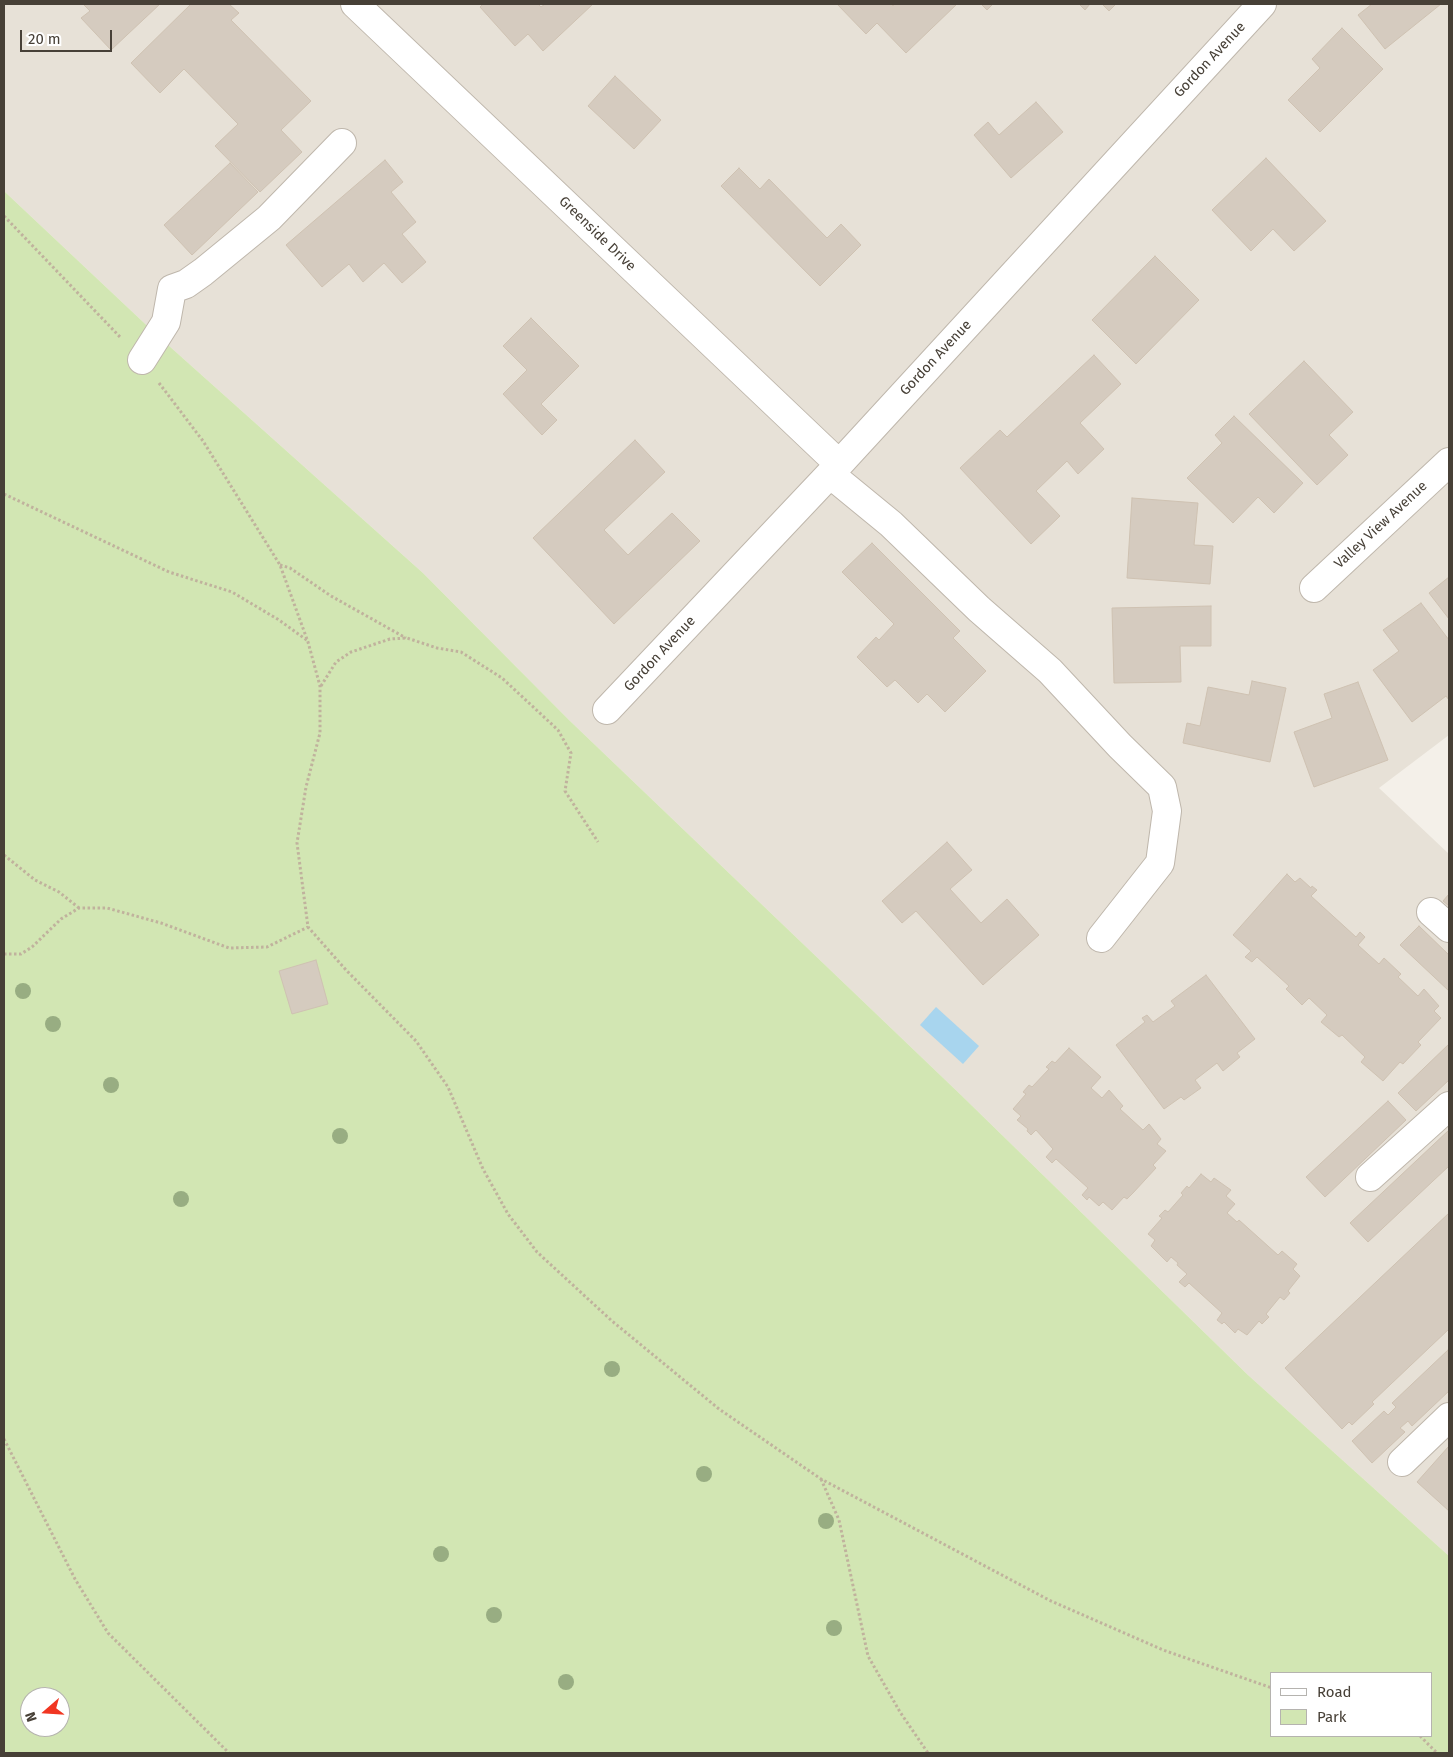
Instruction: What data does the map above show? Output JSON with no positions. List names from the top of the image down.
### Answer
{
  "streets": {
    "street": ["Gordon Avenue", "Greenside Drive", "Valley View Avenue"]
  },
  "crossings": [
    ["Gordon Avenue", "Greenside Drive"]
  ],
  "legend": ["Road", "Park"],
  "scale_bar": "20 m",
  "north": "left"
}
